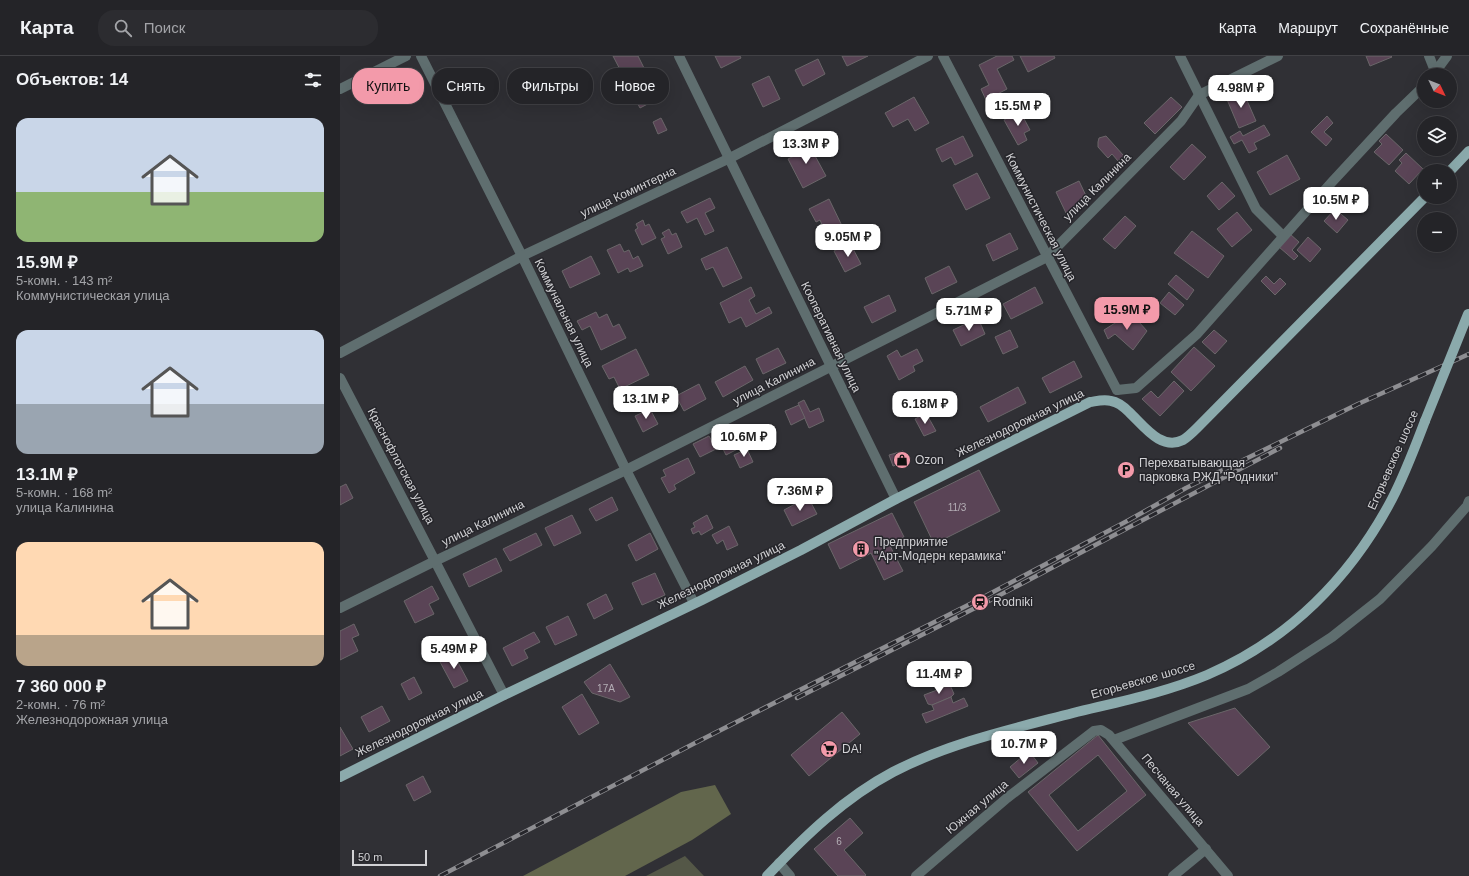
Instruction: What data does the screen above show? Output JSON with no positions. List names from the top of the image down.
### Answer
{
  "streets": {
    "main road": ["Железнодорожная улица", "Егорьевское шоссе"],
    "street": [
      "улица Калинина",
      "улица Коминтерна",
      "Коммунистическая улица",
      "Коммунальная улица",
      "Кооперативная улица",
      "Краснофлотская улица",
      "Песчаная улица",
      "Южная улица"
    ]
  },
  "crossings": [
    ["улица Калинина", "Коммунистическая улица"],
    ["улица Калинина", "Коммунальная улица"],
    ["улица Калинина", "Кооперативная улица"],
    ["улица Калинина", "Краснофлотская улица"],
    ["улица Коминтерна", "Коммунальная улица"],
    ["улица Коминтерна", "Кооперативная улица"],
    ["Коммунальная улица", "Железнодорожная улица"],
    ["Кооперативная улица", "Железнодорожная улица"],
    ["Железнодорожная улица", "Краснофлотская улица"],
    ["Песчаная улица", "Южная улица"]
  ],
  "places": {
    "shop": ["Ozon"],
    "parking": ["Перехватывающая парковка РЖД \"Родники\""],
    "building": ["Предприятие \"Арт-Модерн керамика\""],
    "station": ["Rodniki"],
    "supermarket": ["DA!"]
  },
  "house_numbers": ["11/3", "17А", "6"],
  "scale_bar": "50 m",
  "north": "bottom right",
  "page": {
    "header": "Карта",
    "search": "Поиск",
    "nav": ["Карта", "Маршрут", "Сохранённые"],
    "heading": "Объектов: 14",
    "map_buttons": ["+", "−"],
    "chip": [
      "Купить",
      "Снять",
      "Фильтры",
      "Новое"
    ],
    "price": [
      "4.98M ₽",
      "15.5M ₽",
      "13.3M ₽",
      "10.5M ₽",
      "9.05M ₽",
      "15.9M ₽",
      "5.71M ₽",
      "13.1M ₽",
      "6.18M ₽",
      "10.6M ₽",
      "7.36M ₽",
      "5.49M ₽",
      "11.4M ₽",
      "10.7M ₽"
    ],
    "list": [
      {
        "name": "15.9M ₽",
        "note": "5-комн. · 143 m² · Коммунистическая улица"
      },
      {
        "name": "13.1M ₽",
        "note": "5-комн. · 168 m² · улица Калинина"
      },
      {
        "name": "7 360 000 ₽",
        "note": "2-комн. · 76 m² · Железнодорожная улица"
      }
    ],
    "scale": "50 m"
  }
}
